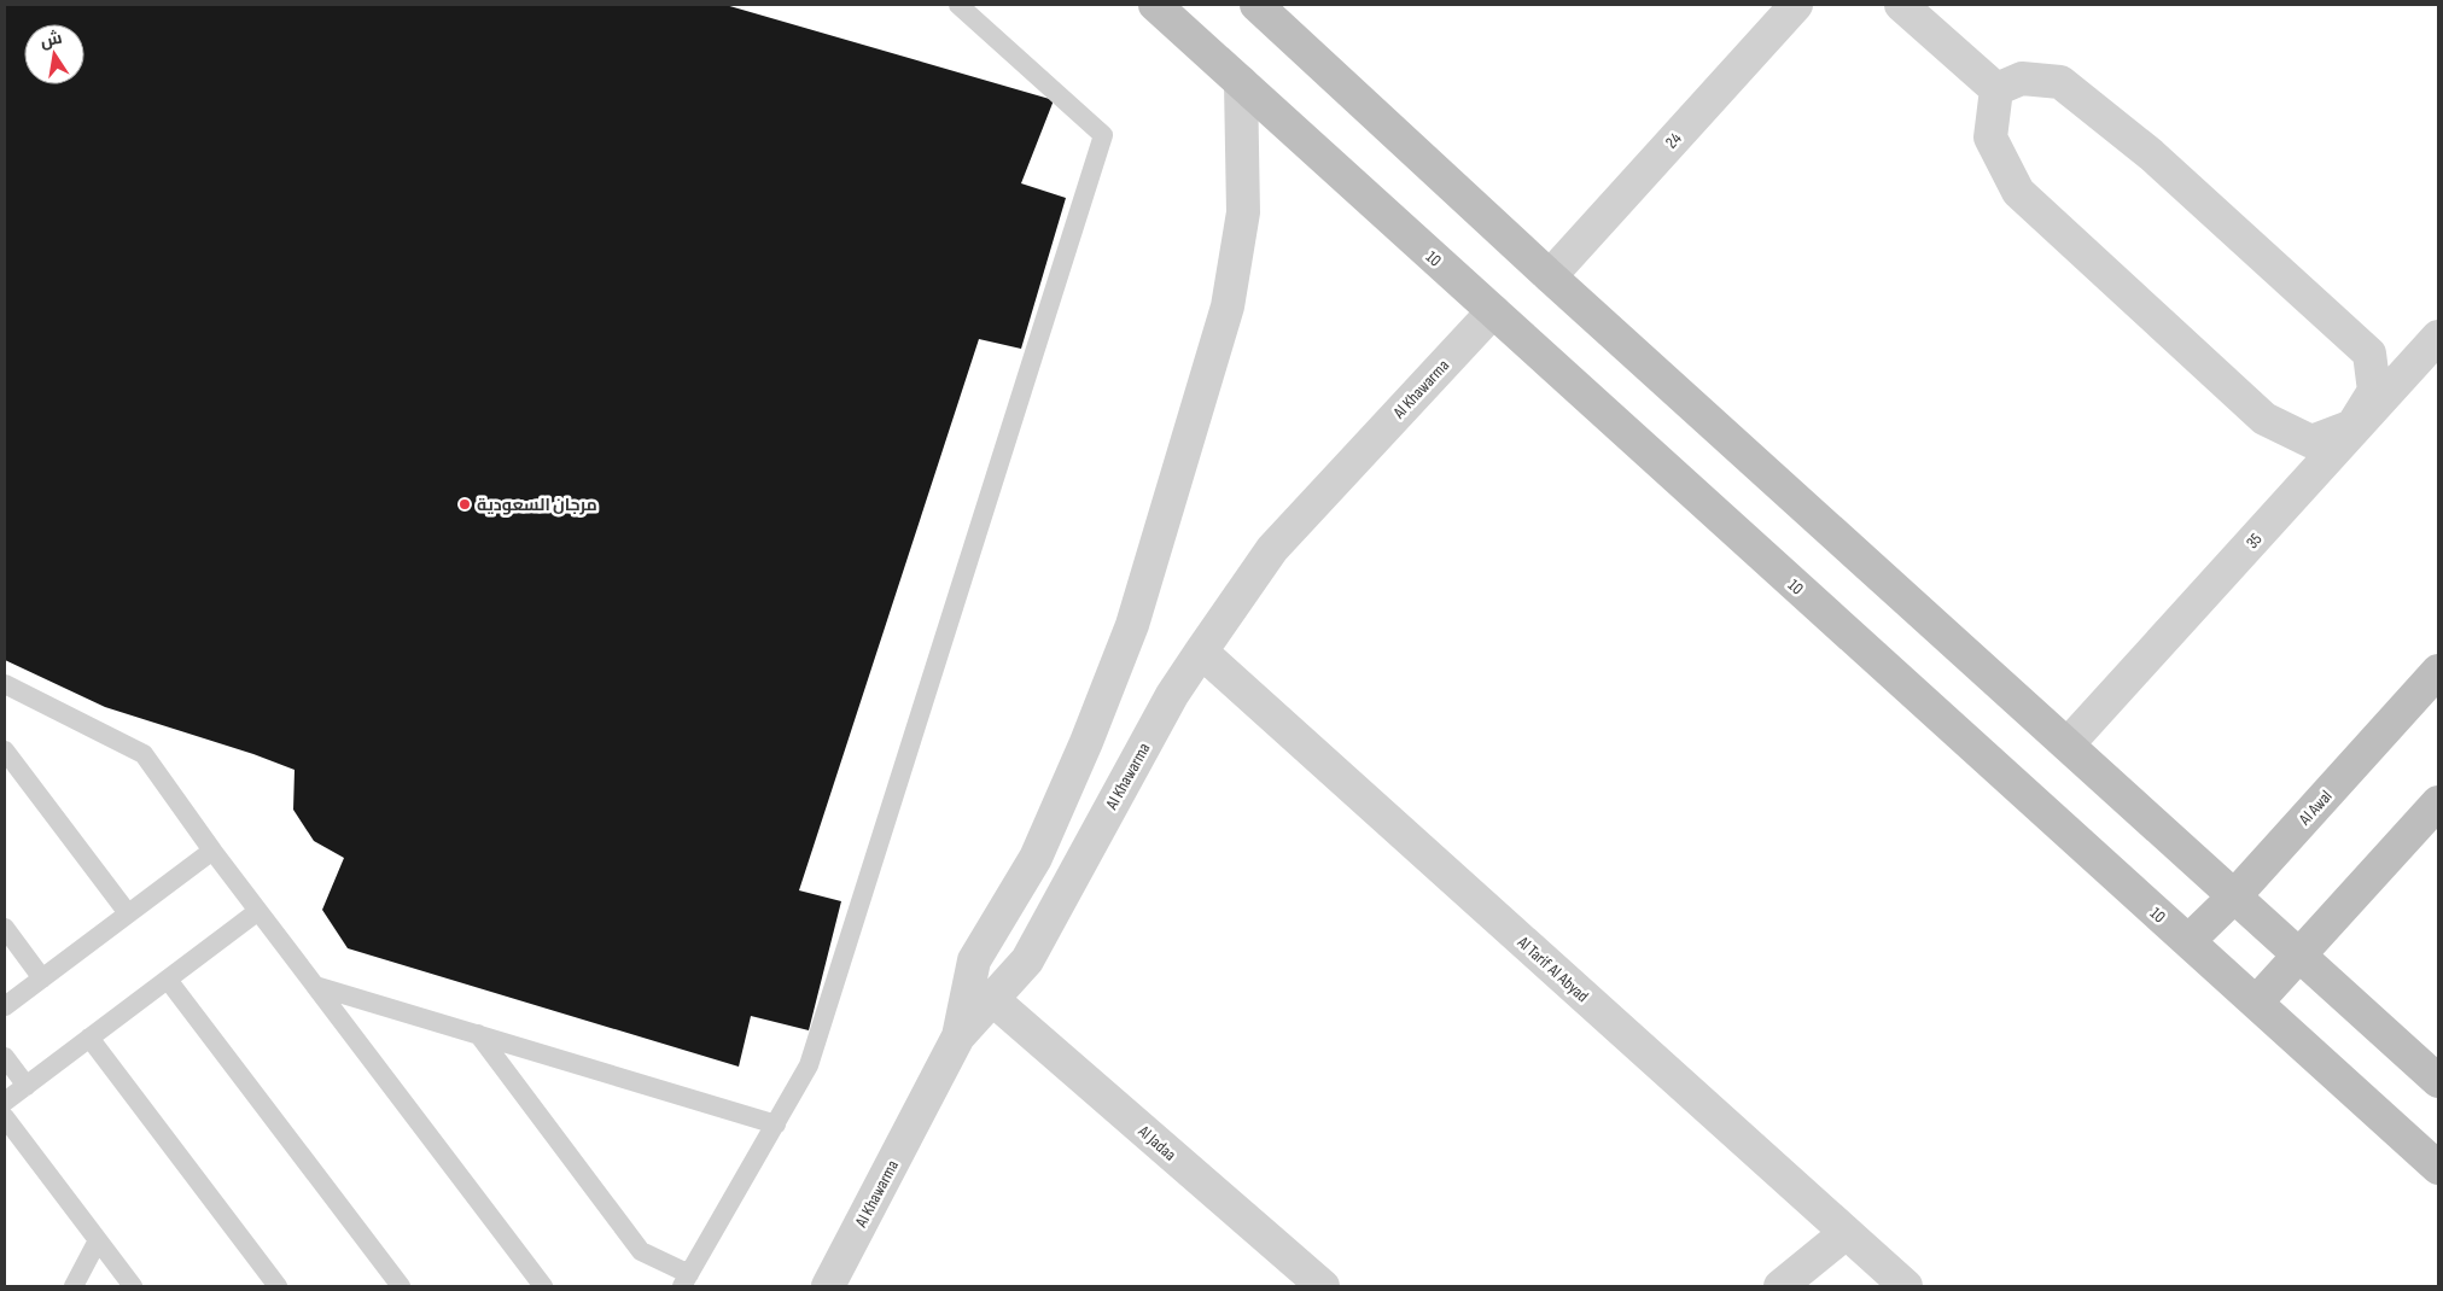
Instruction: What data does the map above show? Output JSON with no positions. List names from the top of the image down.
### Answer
{
  "streets": {
    "street": [
      "24",
      "10",
      "Al Khawarma",
      "35",
      "Al Awal",
      "Al Tarif Al Abyad",
      "Al Jadaa"
    ]
  },
  "crossings": [
    ["10", "Al Khawarma"],
    ["10", "Al Awal"],
    ["Al Khawarma", "Al Tarif Al Abyad"],
    ["Al Khawarma", "Al Jadaa"]
  ],
  "places": ["مرجان السعودية"],
  "north": "top"
}
